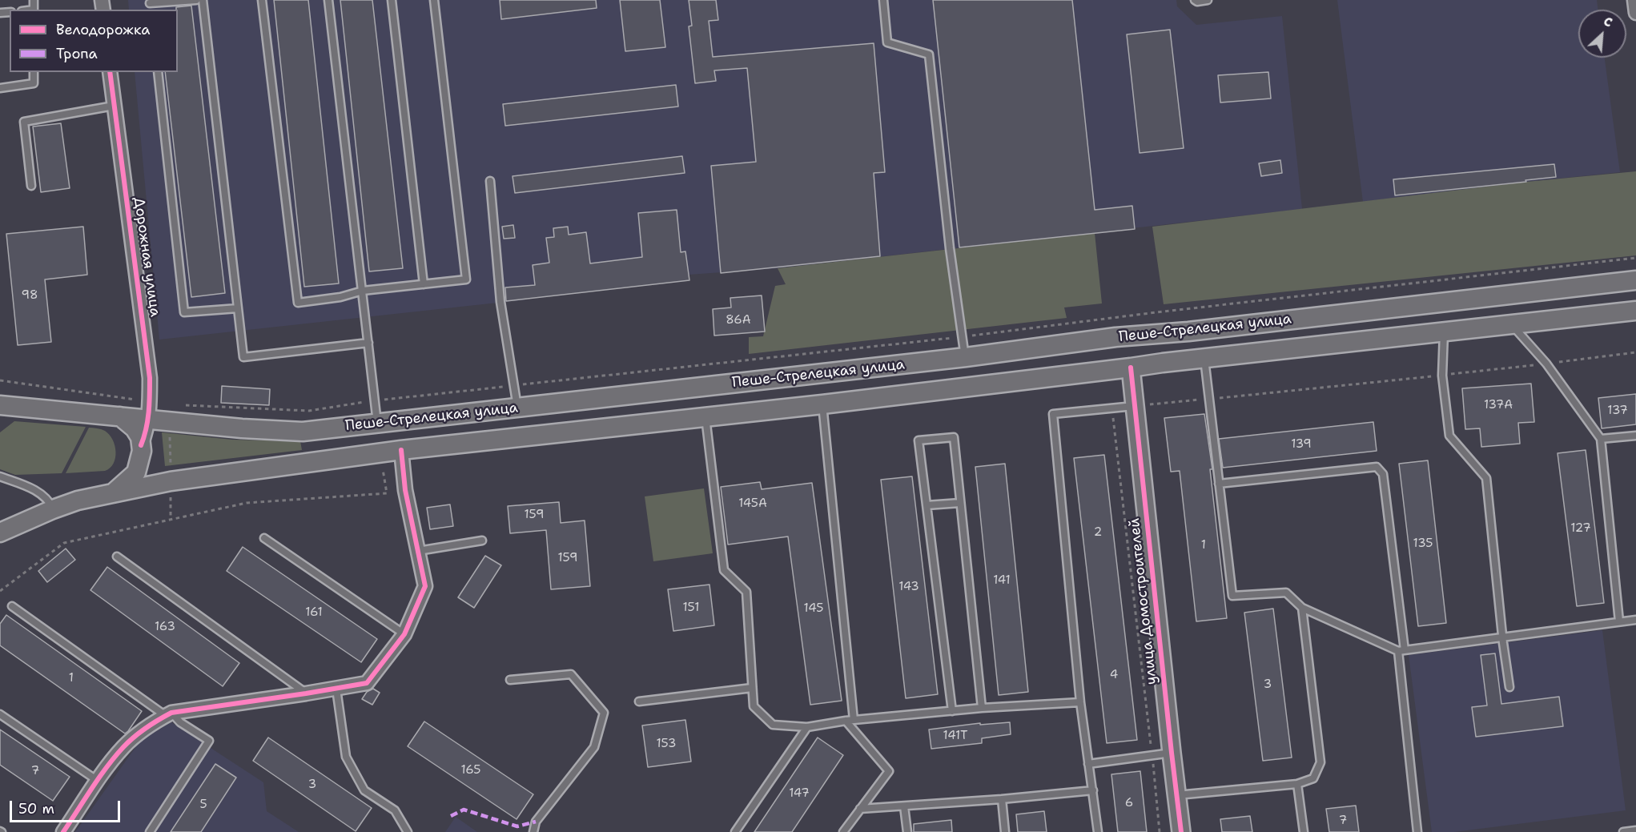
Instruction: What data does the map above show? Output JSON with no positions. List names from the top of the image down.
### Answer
{
  "streets": {
    "main road": ["Пеше-Стрелецкая улица"],
    "street": ["Дорожная улица", "улица Домостроителей"]
  },
  "crossings": [
    ["Дорожная улица", "Пеше-Стрелецкая улица"],
    ["Пеше-Стрелецкая улица", "улица Домостроителей"]
  ],
  "house_numbers": [
    "98",
    "86А",
    "137А",
    "137",
    "139",
    "145А",
    "159",
    "127",
    "2",
    "135",
    "1",
    "159",
    "141",
    "143",
    "151",
    "145",
    "161",
    "163",
    "4",
    "1",
    "3",
    "141Т",
    "153",
    "165",
    "7",
    "3",
    "147",
    "6",
    "5",
    "7"
  ],
  "legend": ["Велодорожка", "Тропа"],
  "scale_bar": "50 m",
  "north": "top right"
}
